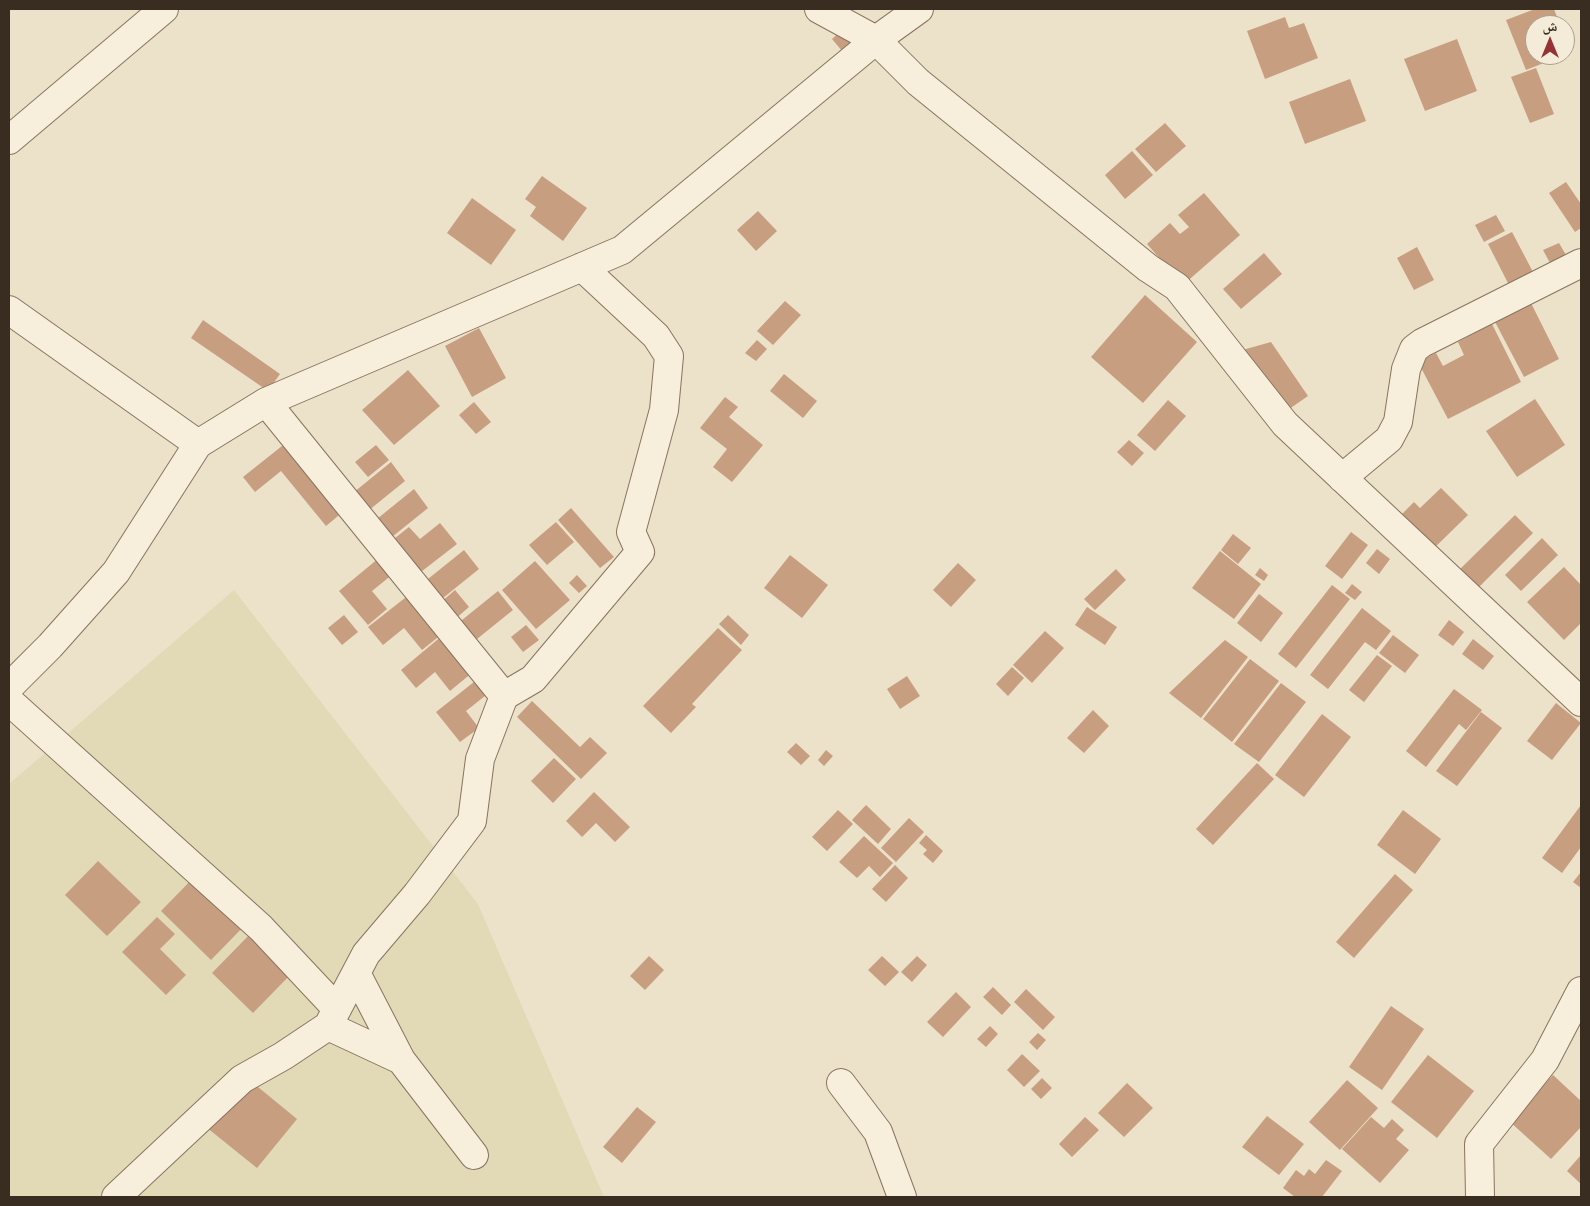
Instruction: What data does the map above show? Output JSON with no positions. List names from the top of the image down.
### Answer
{
  "north": "top"
}
